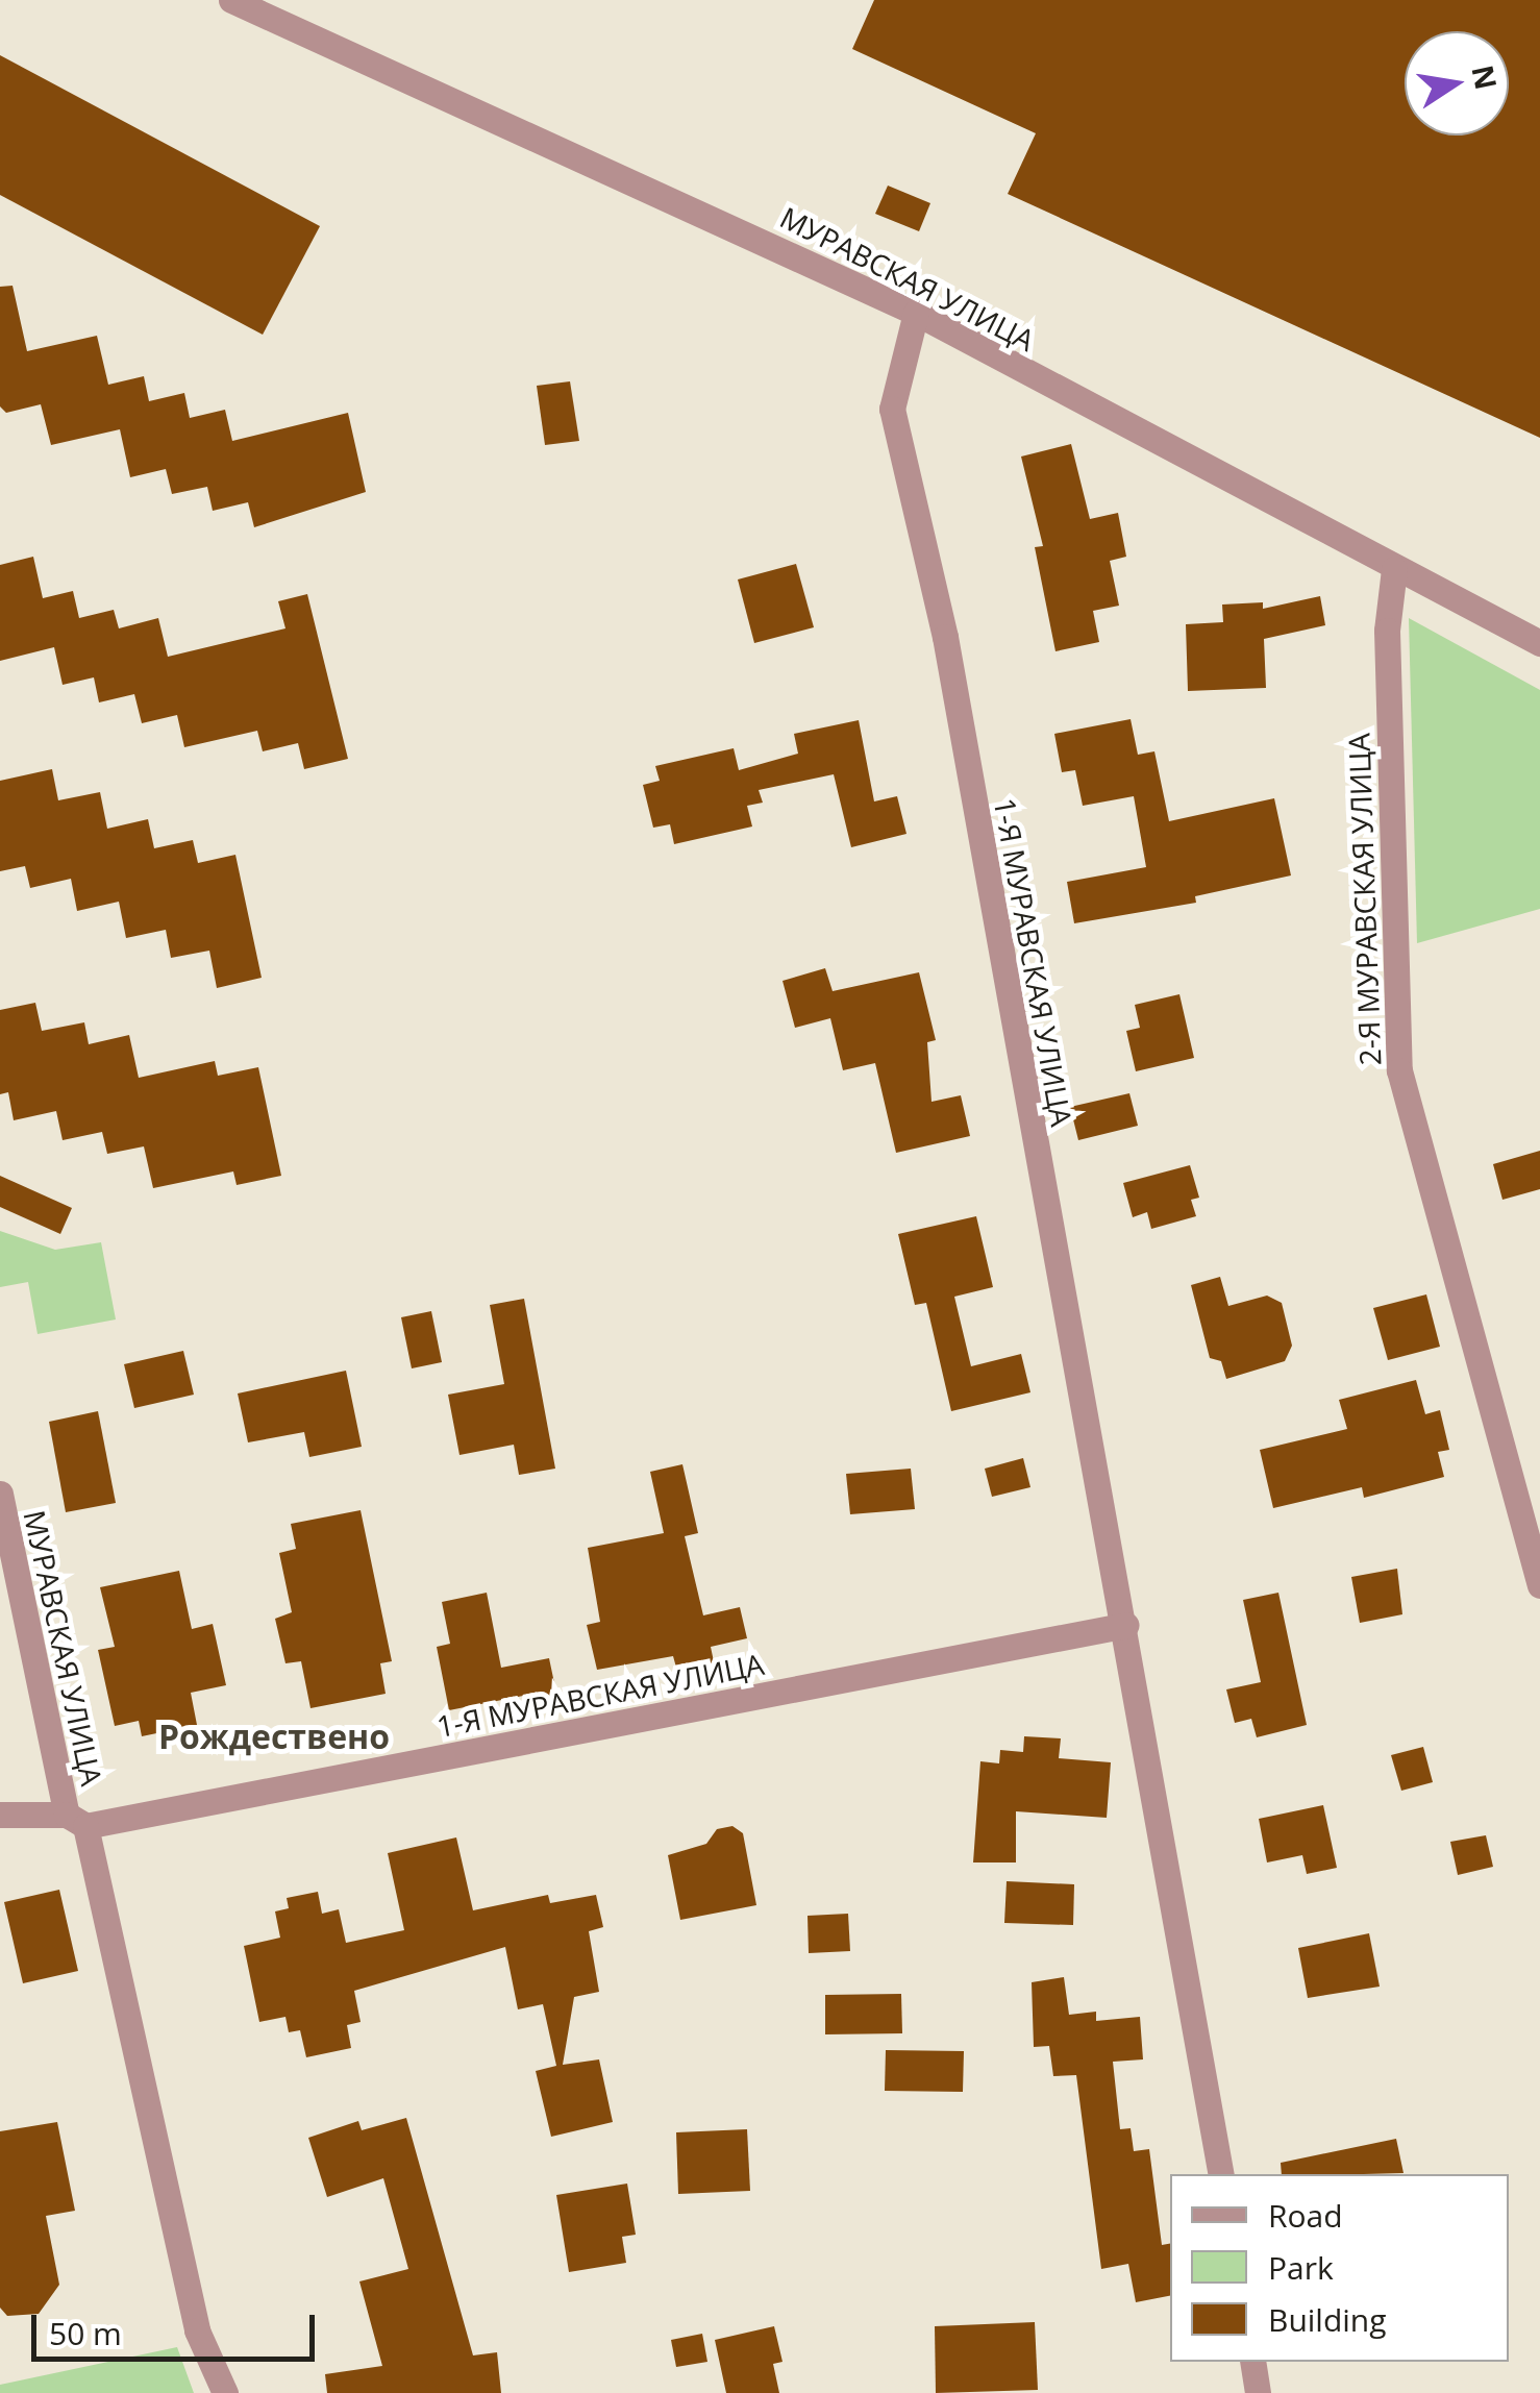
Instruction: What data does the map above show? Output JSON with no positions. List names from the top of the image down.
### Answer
{
  "streets": {
    "street": ["МУРАВСКАЯ УЛИЦА", "2-Я МУРАВСКАЯ УЛИЦА", "1-Я МУРАВСКАЯ УЛИЦА"]
  },
  "crossings": [
    ["МУРАВСКАЯ УЛИЦА", "2-Я МУРАВСКАЯ УЛИЦА"],
    ["МУРАВСКАЯ УЛИЦА", "1-Я МУРАВСКАЯ УЛИЦА"]
  ],
  "districts": ["Рождествено"],
  "legend": ["Road", "Park", "Building"],
  "scale_bar": "50 m",
  "north": "right"
}
